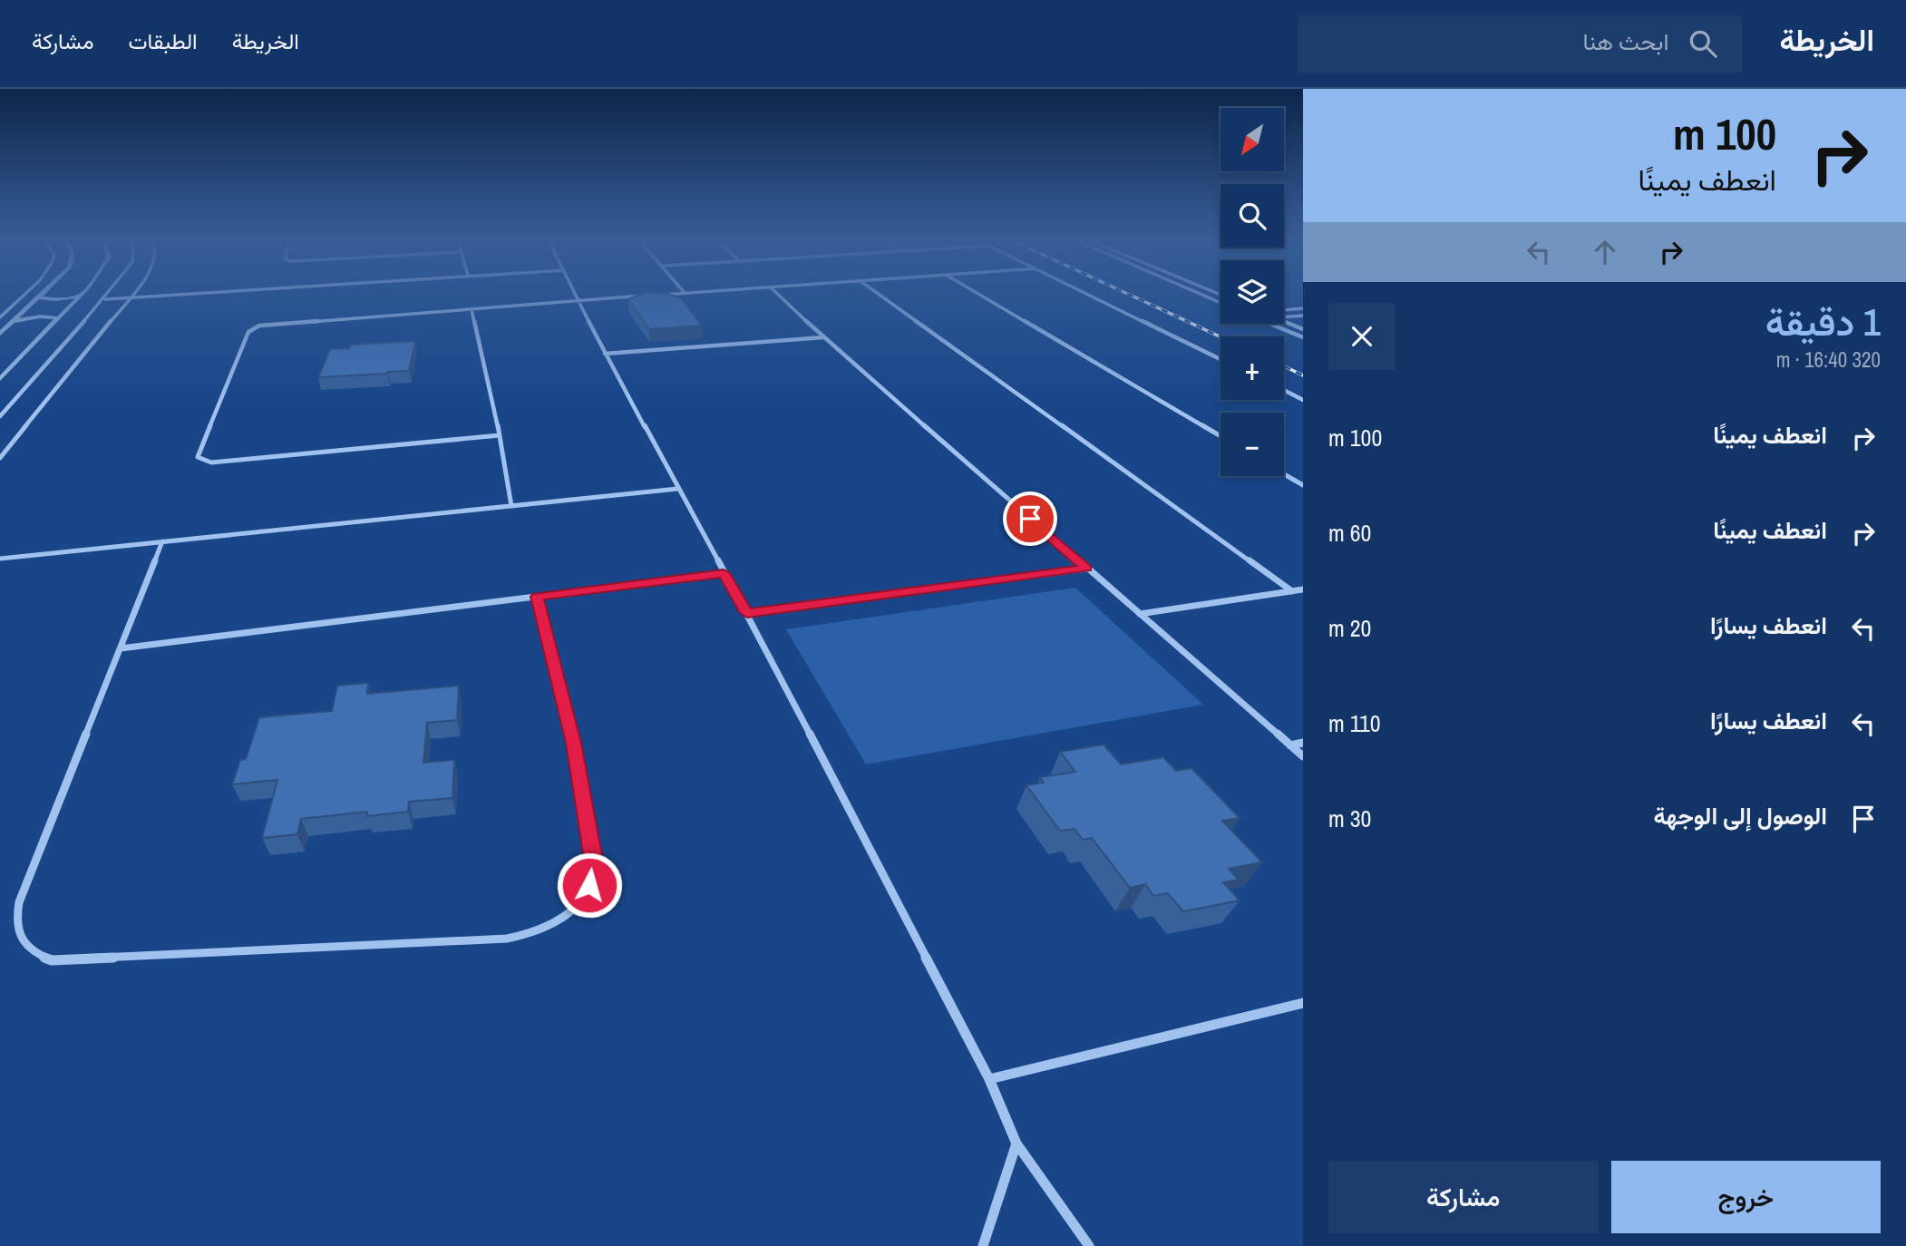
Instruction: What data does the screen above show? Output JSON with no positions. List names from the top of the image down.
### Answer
{
  "north": "bottom left",
  "page": {
    "header": "الخريطة",
    "search": "ابحث هنا",
    "nav": ["الخريطة", "الطبقات", "مشاركة"],
    "turn": ["100 m", "انعطف يمينًا"],
    "map_buttons": ["+", "−"],
    "heading": ["1 دقيقة", "320 m · 16:40"],
    "list": [
      {
        "name": "انعطف يمينًا",
        "value": "100 m"
      },
      {
        "name": "انعطف يمينًا",
        "value": "60 m"
      },
      {
        "name": "انعطف يسارًا",
        "value": "20 m"
      },
      {
        "name": "انعطف يسارًا",
        "value": "110 m"
      },
      {
        "name": "الوصول إلى الوجهة",
        "value": "30 m"
      }
    ],
    "buttons": ["خروج", "مشاركة"]
  }
}
